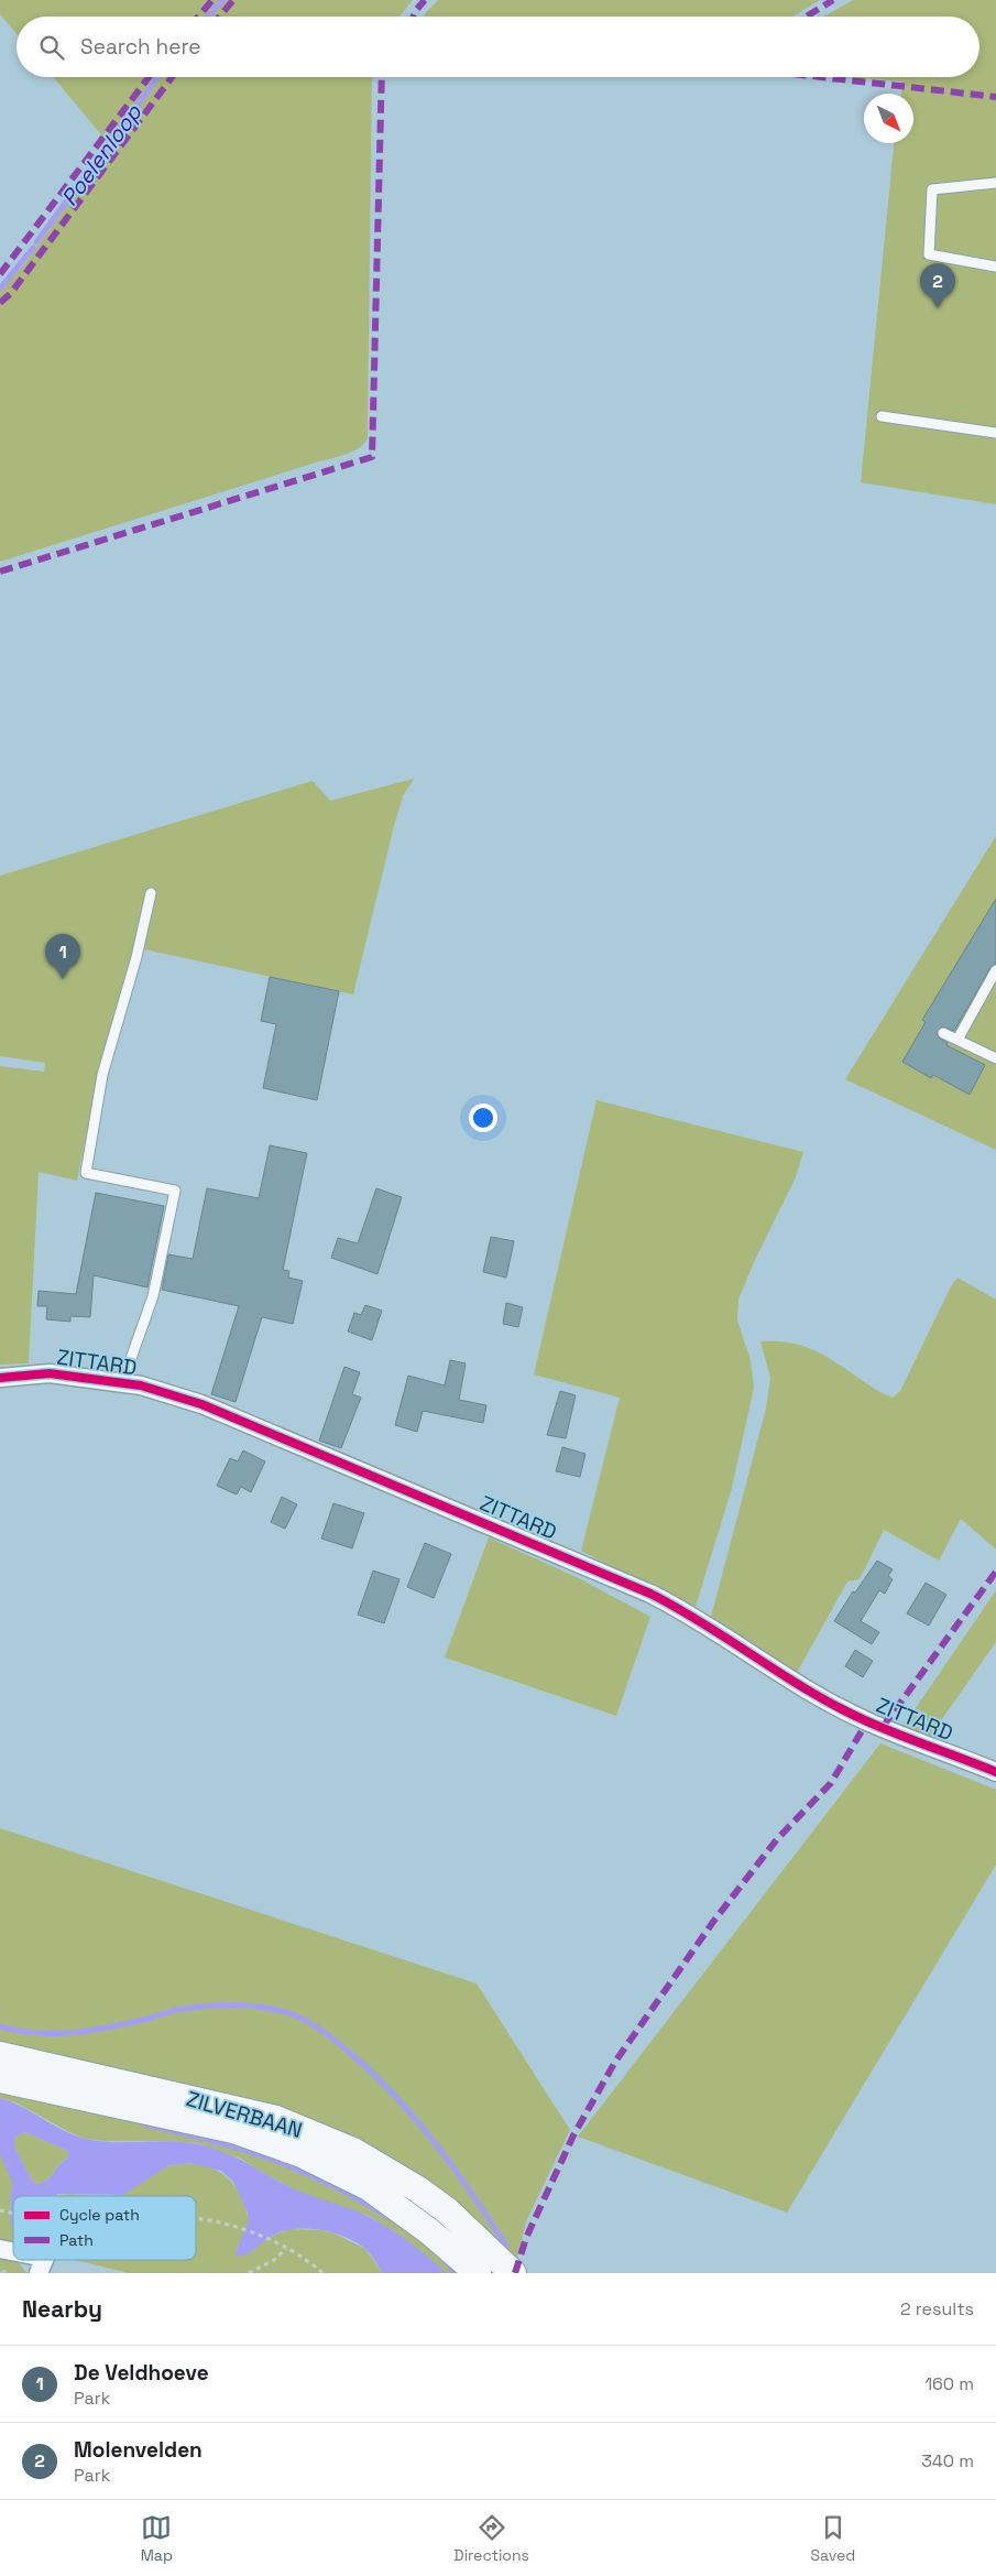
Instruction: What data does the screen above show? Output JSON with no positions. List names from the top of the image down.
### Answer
{
  "streets": {
    "main road": ["ZILVERBAAN"],
    "street": ["ZITTARD"]
  },
  "water": ["Poelenloop"],
  "legend": ["Cycle path", "Path"],
  "north": "bottom right",
  "page": {
    "search": "Search here",
    "pins": ["2", "1"],
    "heading": ["Nearby", "2 results"],
    "list": [
      {
        "mark": "1",
        "name": "De Veldhoeve",
        "note": "Park",
        "value": "160 m"
      },
      {
        "mark": "2",
        "name": "Molenvelden",
        "note": "Park",
        "value": "340 m"
      }
    ],
    "nav": ["Map", "Directions", "Saved"]
  }
}
